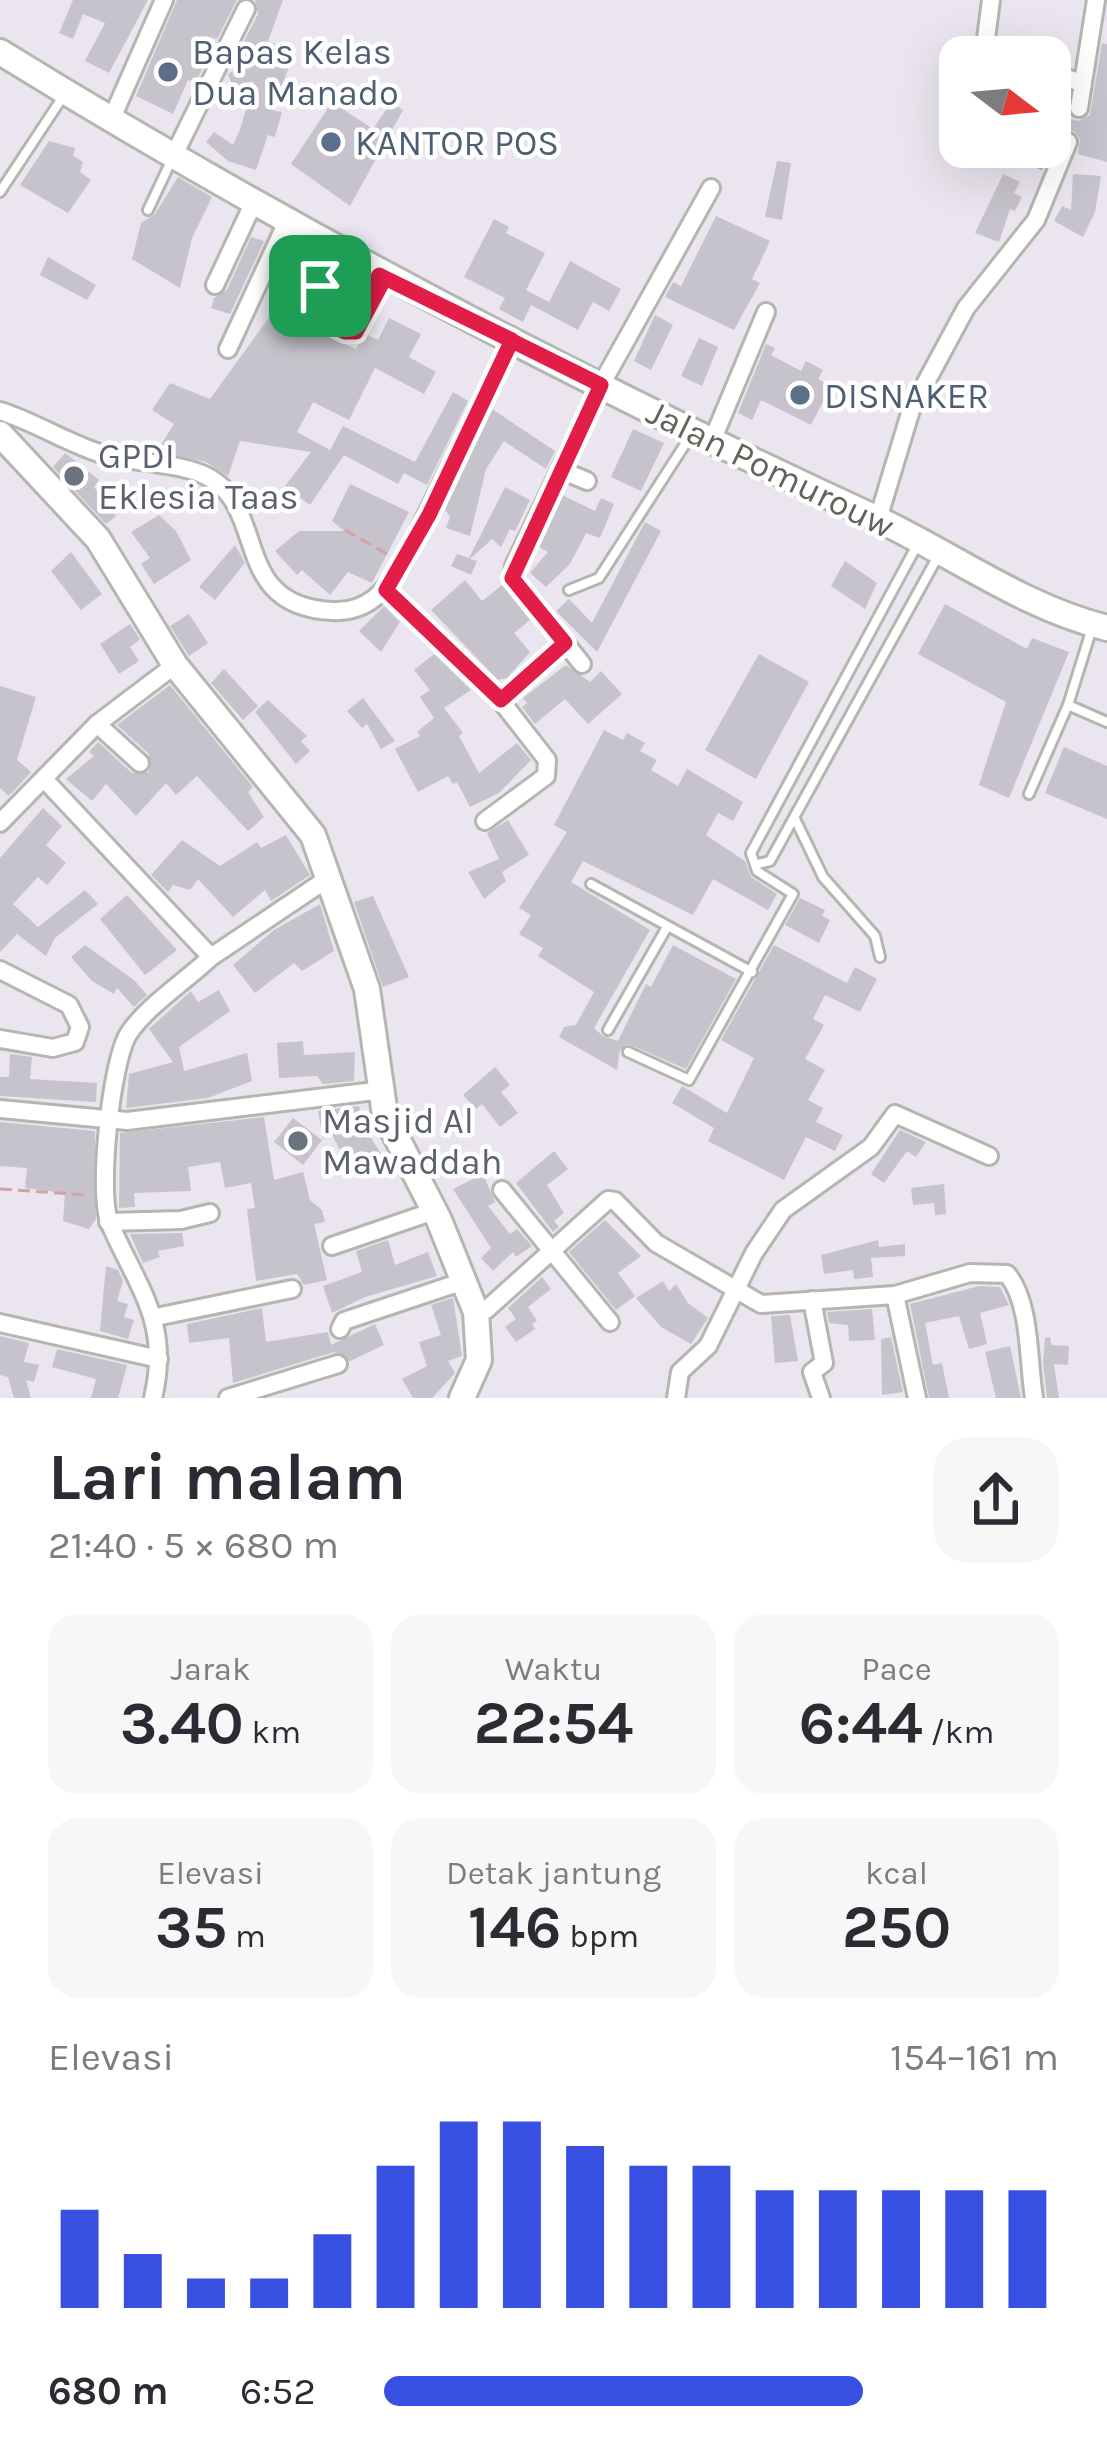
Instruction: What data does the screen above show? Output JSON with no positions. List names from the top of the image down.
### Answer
{
  "streets": {
    "main road": ["Jalan Pomurouw"]
  },
  "places": [
    "Bapas Kelas Dua Manado",
    "KANTOR POS",
    "DISNAKER",
    "GPDI Eklesia Taas",
    "Masjid Al Mawaddah"
  ],
  "north": "right",
  "page": {
    "heading": ["Lari malam", "21:40 · 5 × 680 m"],
    "stats": [
      ["Jarak", "3.40 km"],
      ["Waktu", "22:54"],
      ["Pace", "6:44 /km"],
      ["Elevasi", "35 m"],
      ["Detak jantung", "146 bpm"],
      ["kcal", "250"]
    ],
    "chart": ["Elevasi", "154–161 m"],
    "list": [
      {
        "name": "680 m",
        "note": "6:52"
      }
    ]
  }
}
